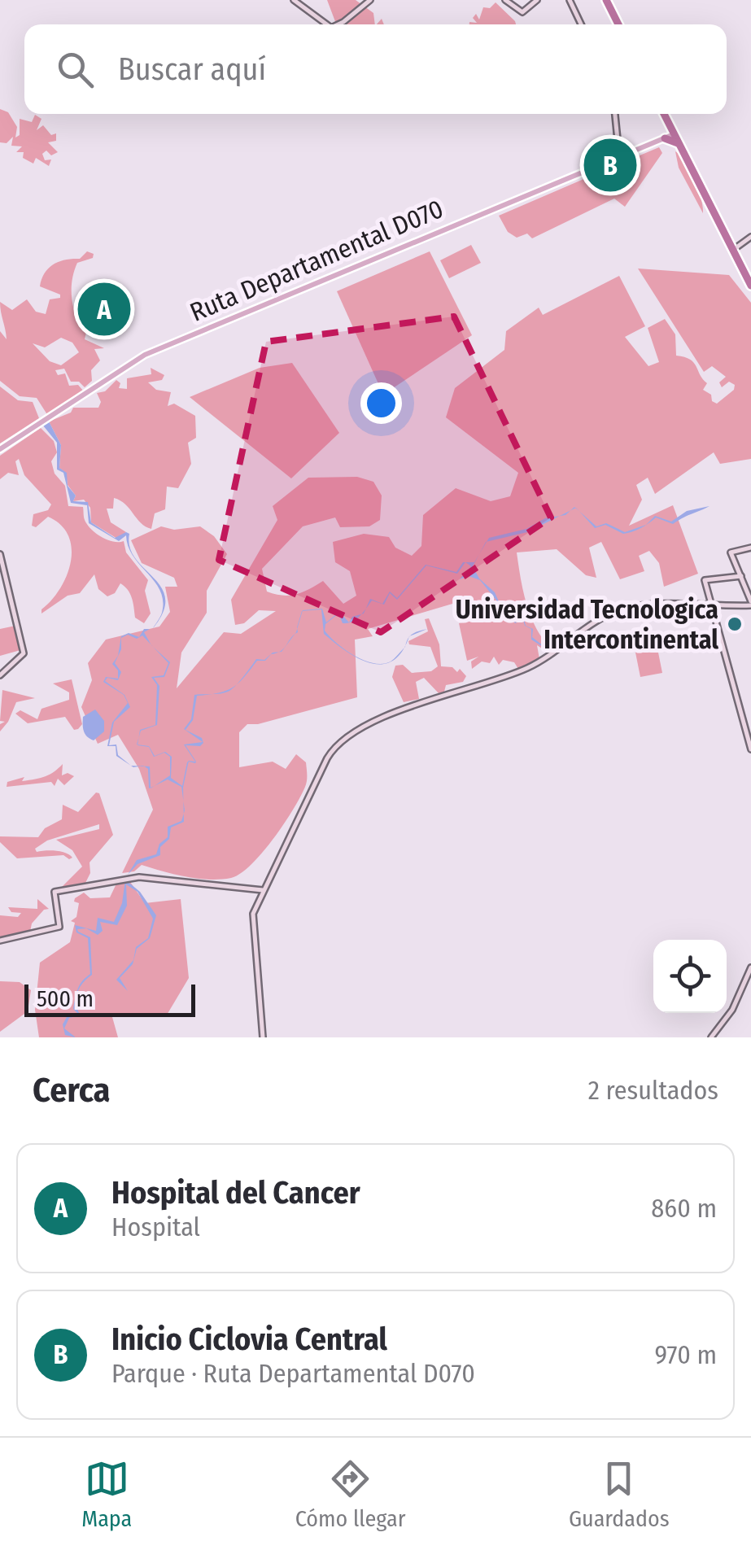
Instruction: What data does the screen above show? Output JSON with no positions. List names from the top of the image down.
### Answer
{
  "streets": {
    "main road": ["Ruta Departamental D070"]
  },
  "places": ["Universidad Tecnologica Intercontinental"],
  "scale_bar": "500 m",
  "page": {
    "search": "Buscar aquí",
    "pins": ["B", "A"],
    "scale": "500 m",
    "heading": ["Cerca", "2 resultados"],
    "list": [
      {
        "mark": "A",
        "name": "Hospital del Cancer",
        "note": "Hospital",
        "value": "860 m"
      },
      {
        "mark": "B",
        "name": "Inicio Ciclovia Central",
        "note": "Parque · Ruta Departamental D070",
        "value": "970 m"
      }
    ],
    "nav": ["Mapa", "Cómo llegar", "Guardados"]
  }
}
